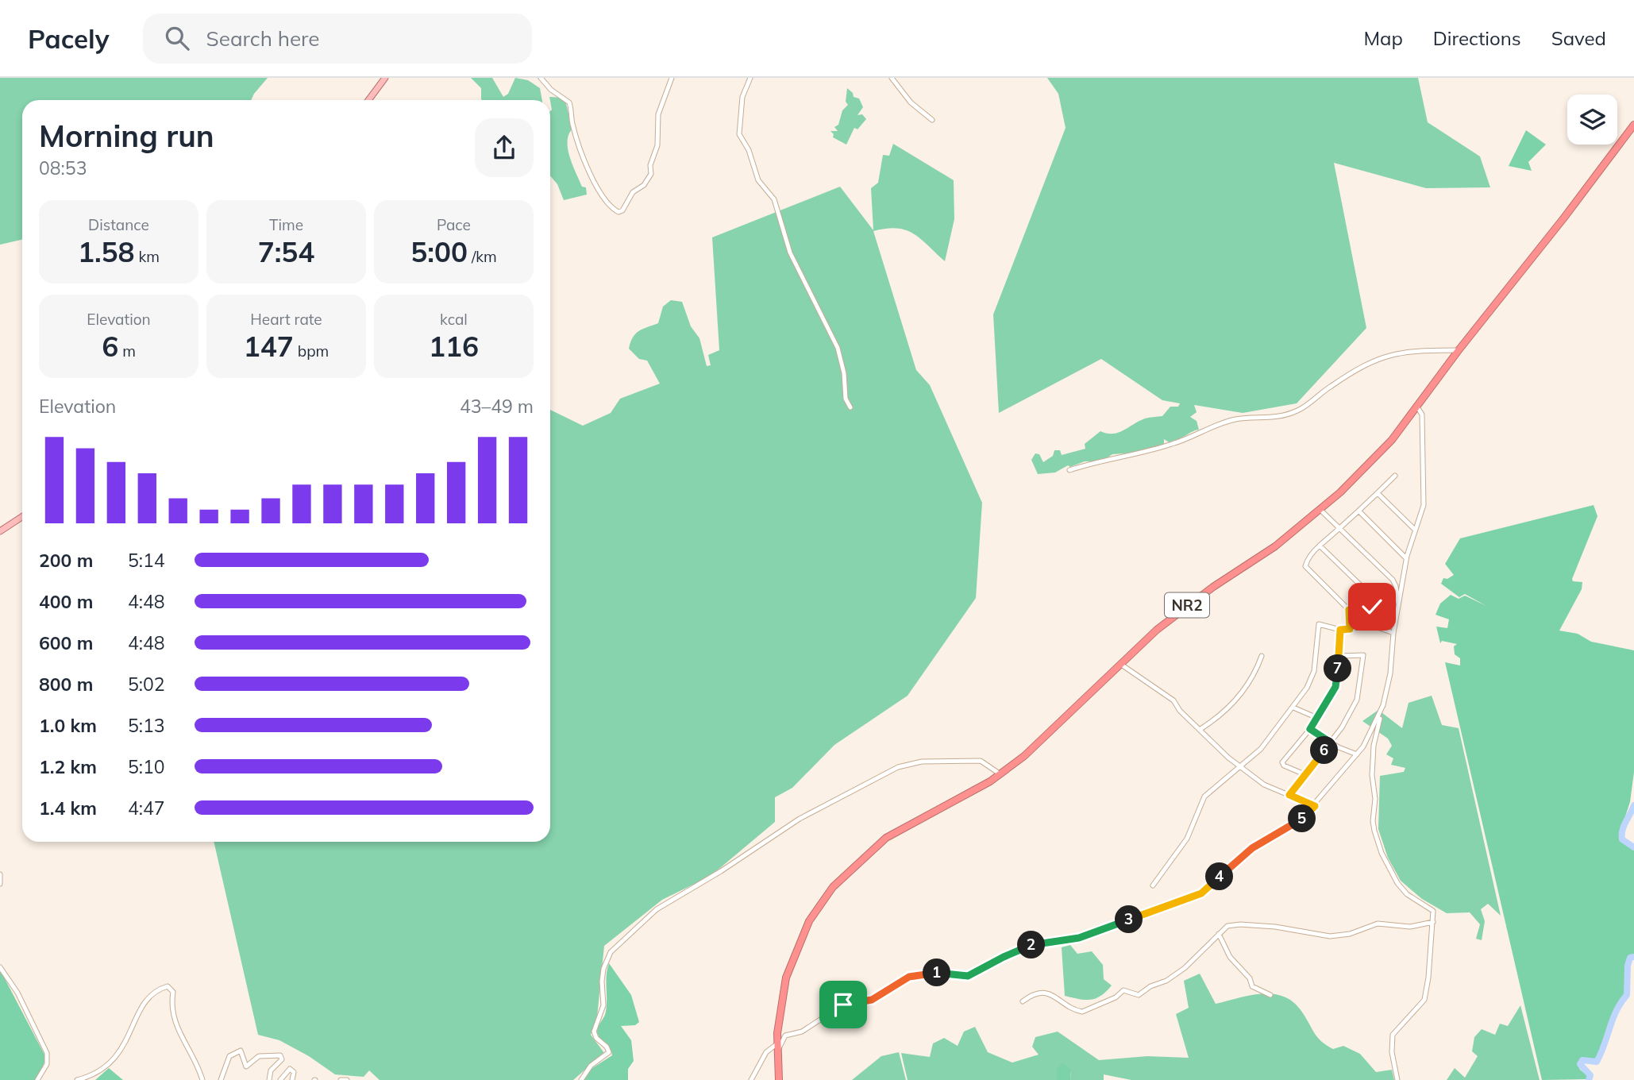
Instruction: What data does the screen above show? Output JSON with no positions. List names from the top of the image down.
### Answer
{
  "streets": {
    "highway": ["NR2"]
  },
  "page": {
    "header": "Pacely",
    "search": "Search here",
    "nav": ["Map", "Directions", "Saved"],
    "heading": ["Morning run", "08:53"],
    "stats": [
      ["Distance", "1.58 km"],
      ["Time", "7:54"],
      ["Pace", "5:00 /km"],
      ["Elevation", "6 m"],
      ["Heart rate", "147 bpm"],
      ["kcal", "116"]
    ],
    "chart": ["Elevation", "43–49 m"],
    "list": [
      {
        "name": "200 m",
        "note": "5:14"
      },
      {
        "name": "400 m",
        "note": "4:48"
      },
      {
        "name": "600 m",
        "note": "4:48"
      },
      {
        "name": "800 m",
        "note": "5:02"
      },
      {
        "name": "1.0 km",
        "note": "5:13"
      },
      {
        "name": "1.2 km",
        "note": "5:10"
      },
      {
        "name": "1.4 km",
        "note": "4:47"
      }
    ],
    "pins": [
      "7",
      "6",
      "5",
      "4",
      "3",
      "2",
      "1"
    ]
  }
}
